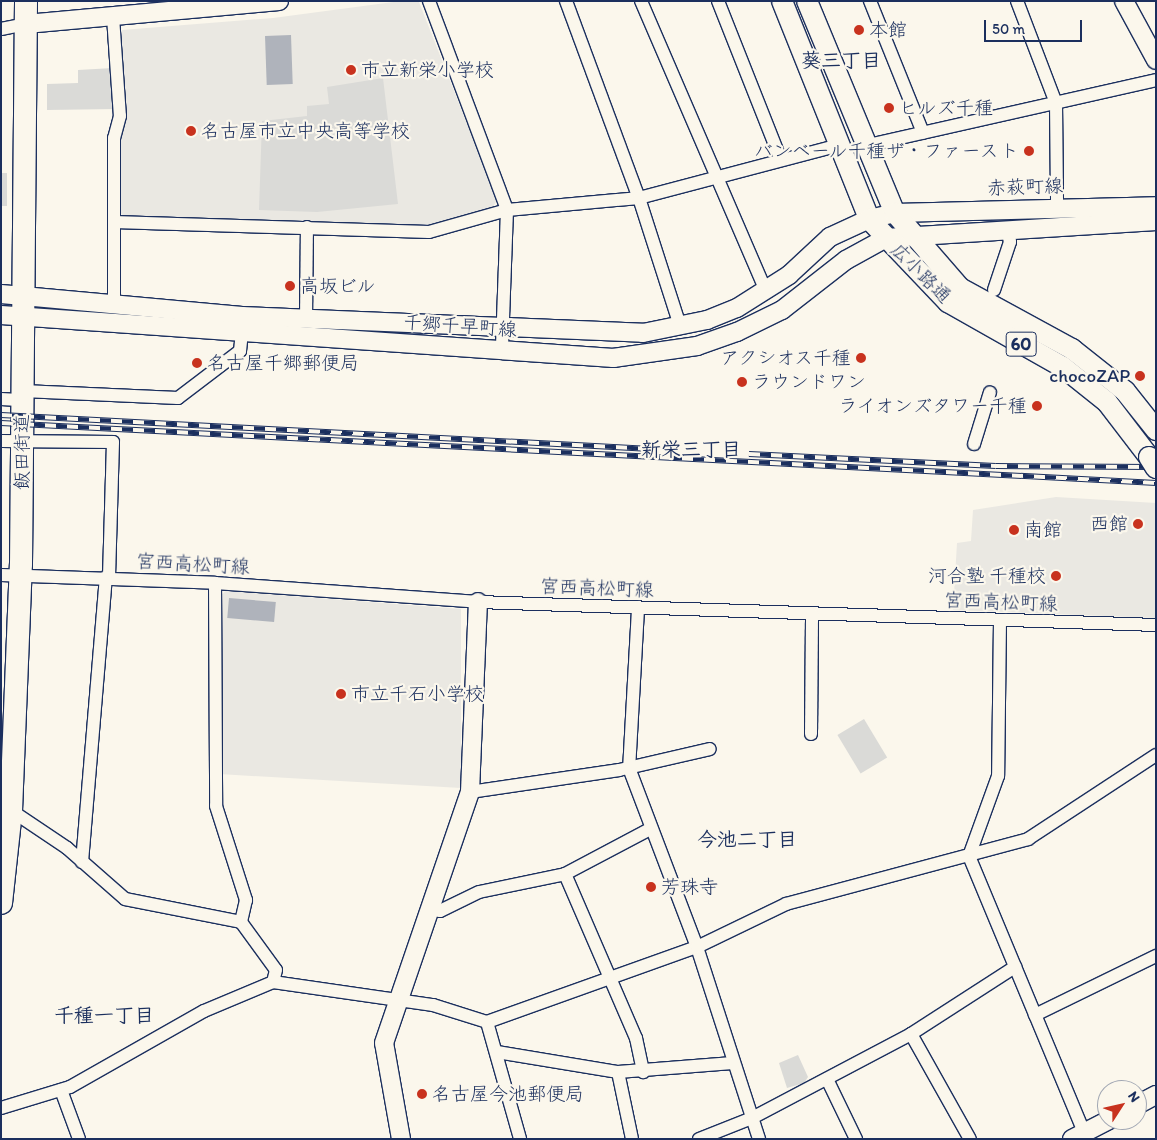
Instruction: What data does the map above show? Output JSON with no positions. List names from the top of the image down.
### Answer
{
  "streets": {
    "highway": ["飯田街道"],
    "main road": ["広小路通", "60"],
    "street": ["赤萩町線", "千郷千早町線", "宮西高松町線"]
  },
  "crossings": [
    ["赤萩町線", "広小路通"],
    ["赤萩町線", "千郷千早町線"],
    ["広小路通", "千郷千早町線"],
    ["千郷千早町線", "飯田街道"],
    ["飯田街道", "宮西高松町線"]
  ],
  "districts": [
    "葵三丁目",
    "新栄三丁目",
    "今池二丁目",
    "千種一丁目"
  ],
  "places": [
    "本館",
    "市立新栄小学校",
    "ヒルズ千種",
    "名古屋市立中央高等学校",
    "バンベール千種ザ・ファースト",
    "高坂ビル",
    "アクシオス千種",
    "名古屋千郷郵便局",
    "chocoZAP",
    "ラウンドワン",
    "ライオンズタワー千種",
    "西館",
    "南館",
    "河合塾 千種校",
    "市立千石小学校",
    "芳珠寺",
    "名古屋今池郵便局"
  ],
  "scale_bar": "50 m",
  "north": "top right"
}
